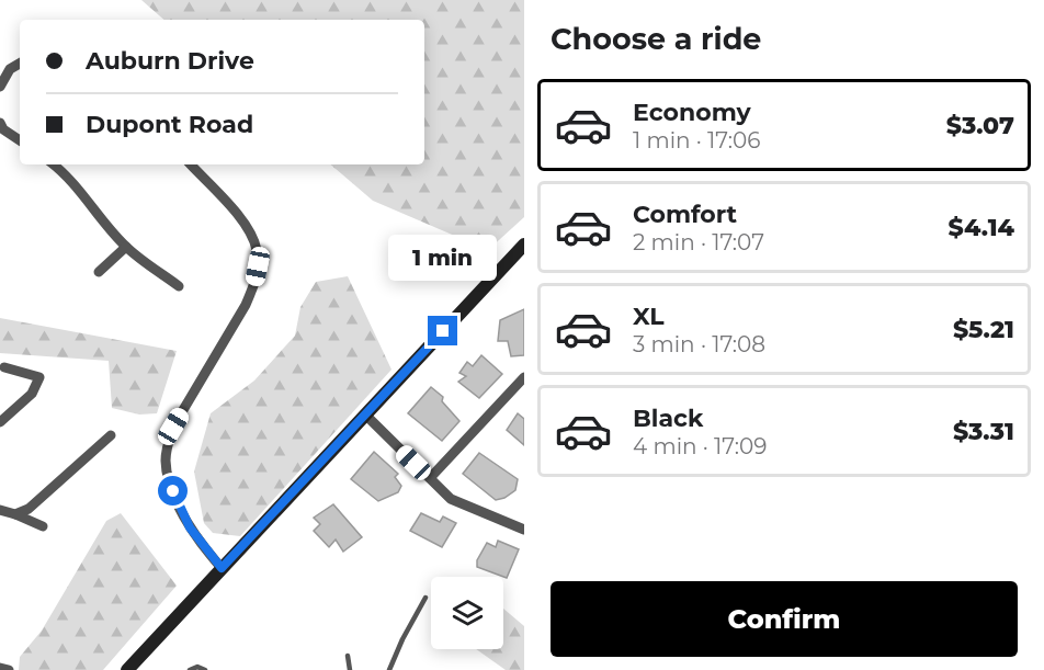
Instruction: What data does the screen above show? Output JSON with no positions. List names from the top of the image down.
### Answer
{
  "page": {
    "heading": "Choose a ride",
    "banner": ["Auburn Drive", "Dupont Road"],
    "list": [
      {
        "name": "Economy",
        "note": "1 min · 17:06",
        "value": "$3.07"
      },
      {
        "name": "Comfort",
        "note": "2 min · 17:07",
        "value": "$4.14"
      },
      {
        "name": "XL",
        "note": "3 min · 17:08",
        "value": "$5.21"
      },
      {
        "name": "Black",
        "note": "4 min · 17:09",
        "value": "$3.31"
      }
    ],
    "bubble": "1 min",
    "buttons": "Confirm"
  }
}
